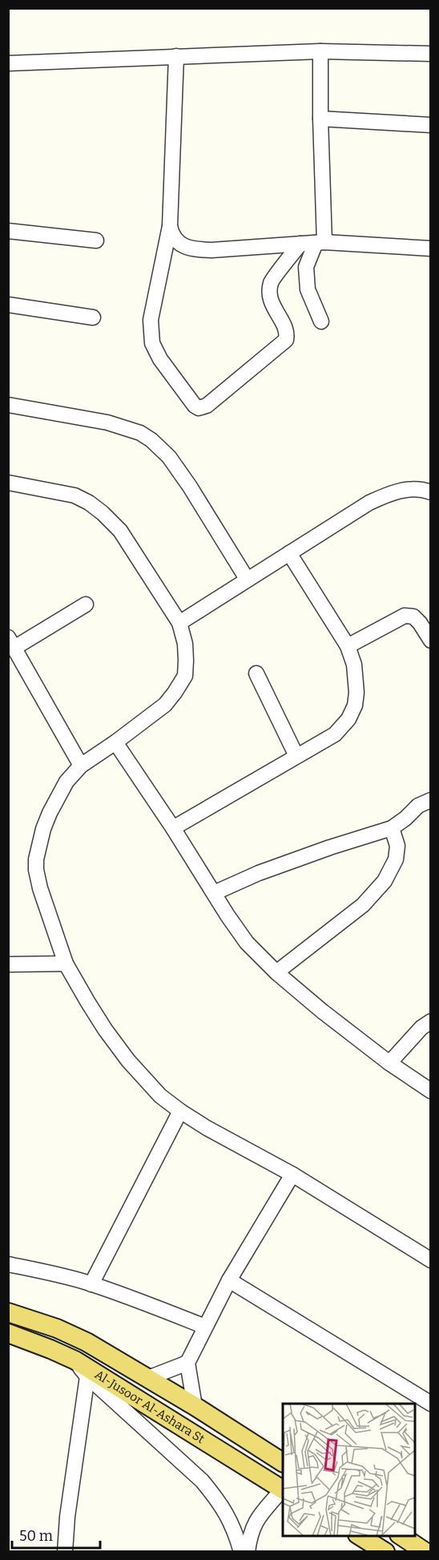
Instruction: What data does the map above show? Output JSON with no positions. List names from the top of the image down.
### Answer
{
  "streets": {
    "main road": ["Al-Jusoor Al-Ashara St"]
  },
  "scale_bar": "50 m"
}
